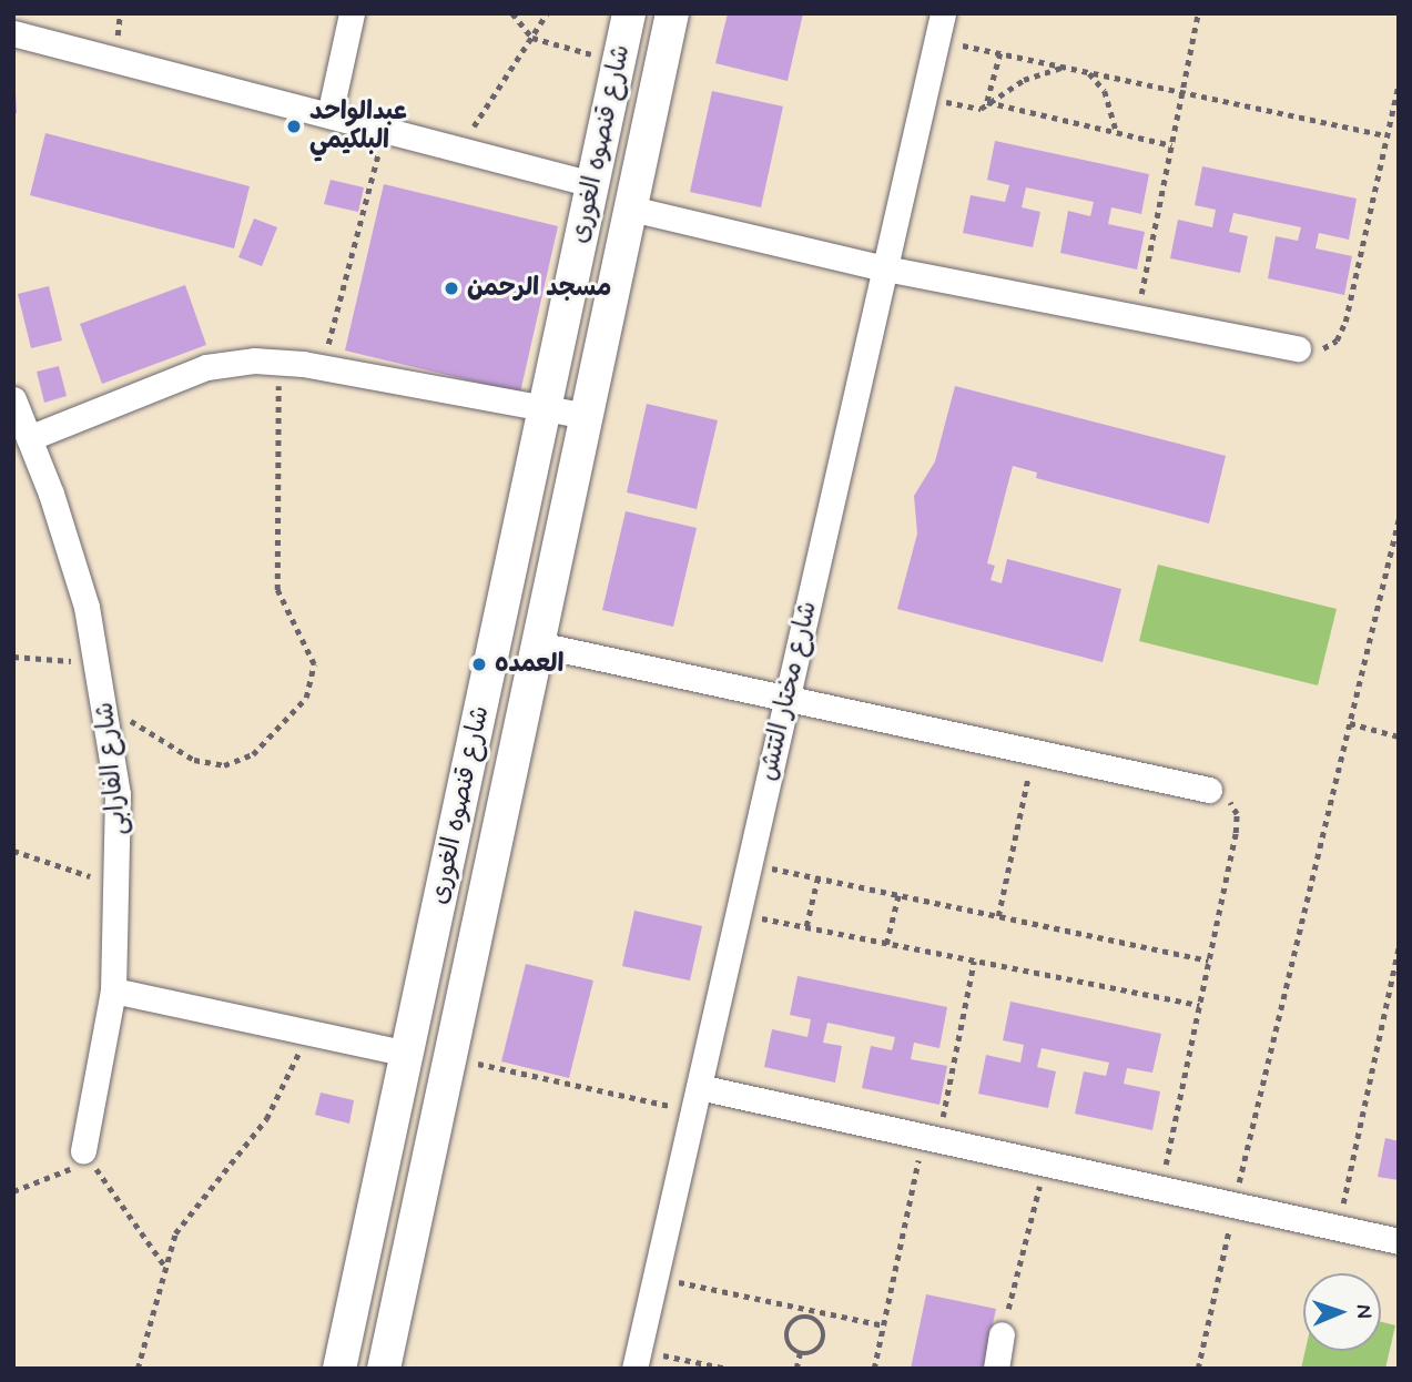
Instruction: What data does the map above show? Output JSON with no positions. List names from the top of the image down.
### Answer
{
  "streets": {
    "street": ["شارع قنصوه الغورى", "شارع مختار التتش", "شارع الفارابى"]
  },
  "places": ["عبدالواحد البلكيمي", "مسجد الرحمن", "العمده"],
  "north": "right"
}
